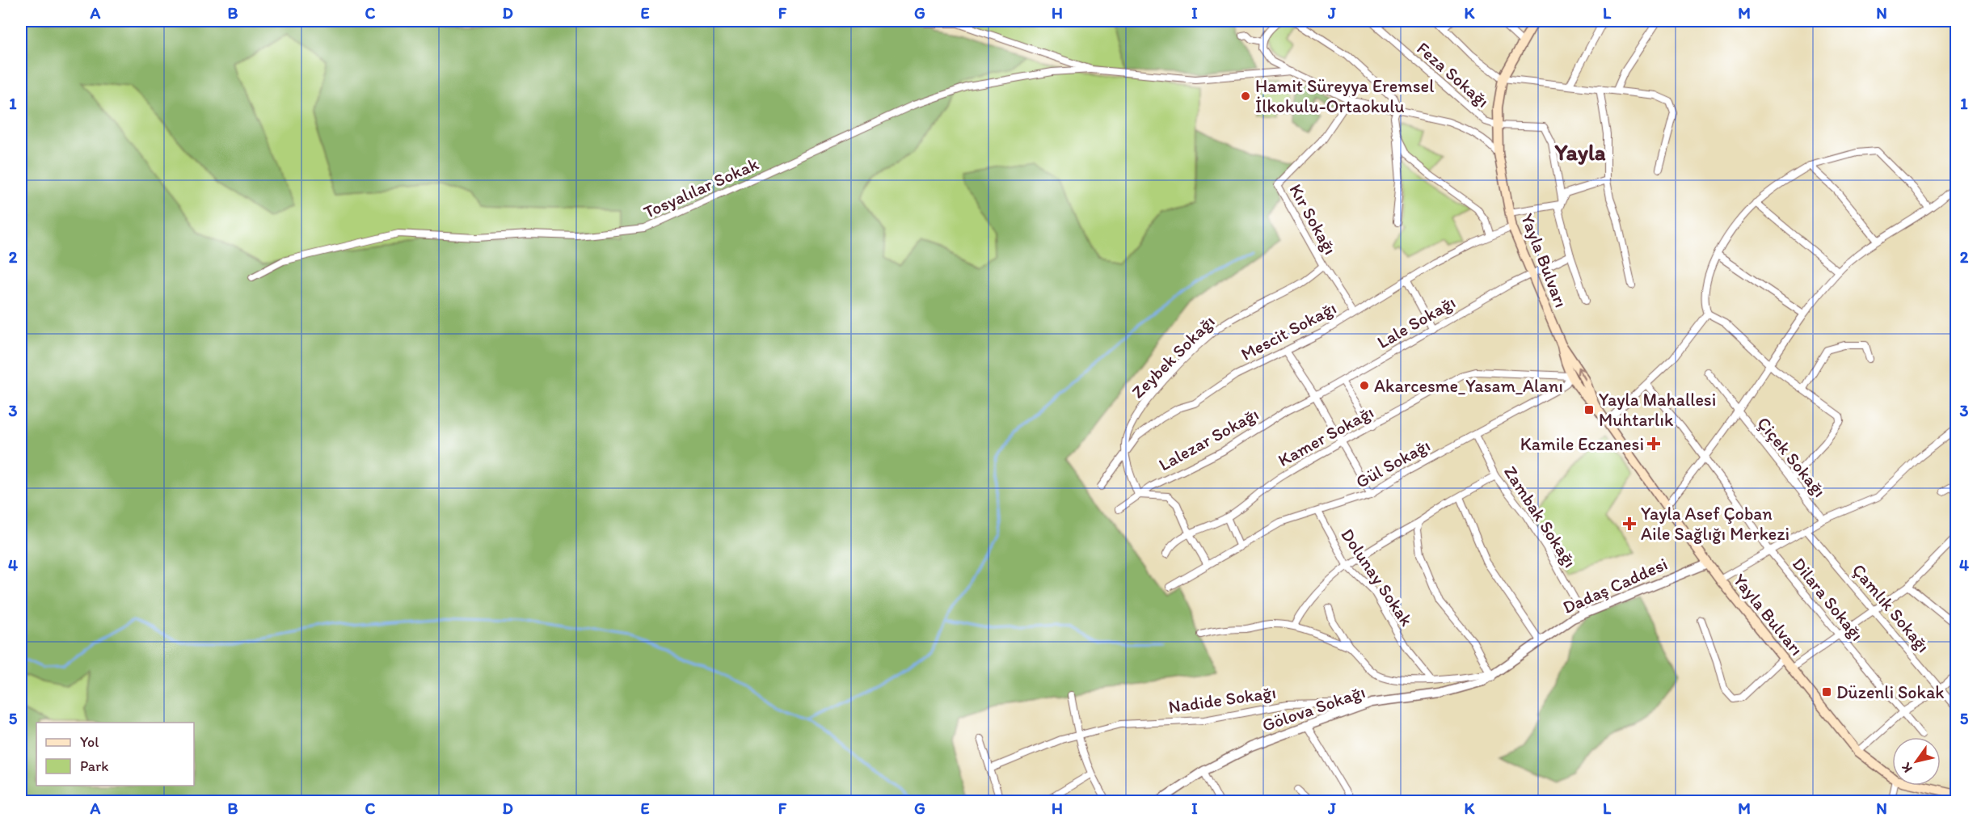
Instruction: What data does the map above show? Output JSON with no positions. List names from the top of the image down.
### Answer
{
  "streets": {
    "main road": ["Yayla Bulvarı"],
    "street": [
      "Feza Sokağı",
      "Tosyalılar Sokak",
      "Kır Sokağı",
      "Lale Sokağı",
      "Mescit Sokağı",
      "Zeybek Sokağı",
      "Kamer Sokağı",
      "Lalezar Sokağı",
      "Çiçek Sokağı",
      "Gül Sokağı",
      "Zambak Sokağı",
      "Dolunay Sokak",
      "Dadaş Caddesi",
      "Dilara Sokağı",
      "Çamlık Sokağı",
      "Nadide Sokağı",
      "Gölova Sokağı"
    ]
  },
  "crossings": [
    ["Feza Sokağı", "Yayla Bulvarı"],
    ["Kır Sokağı", "Mescit Sokağı"],
    ["Kır Sokağı", "Zeybek Sokağı"],
    ["Yayla Bulvarı", "Lale Sokağı"],
    ["Yayla Bulvarı", "Mescit Sokağı"],
    ["Yayla Bulvarı", "Kamer Sokağı"],
    ["Yayla Bulvarı", "Gül Sokağı"],
    ["Yayla Bulvarı", "Dadaş Caddesi"],
    ["Lale Sokağı", "Lalezar Sokağı"],
    ["Mescit Sokağı", "Zeybek Sokağı"],
    ["Zeybek Sokağı", "Lalezar Sokağı"],
    ["Kamer Sokağı", "Gül Sokağı"],
    ["Gül Sokağı", "Zambak Sokağı"],
    ["Gül Sokağı", "Dolunay Sokak"],
    ["Zambak Sokağı", "Dadaş Caddesi"],
    ["Dolunay Sokak", "Dadaş Caddesi"],
    ["Dadaş Caddesi", "Gölova Sokağı"],
    ["Nadide Sokağı", "Gölova Sokağı"]
  ],
  "districts": ["Yayla"],
  "places": {
    "other": ["Hamit Süreyya Eremsel İlkokulu-Ortaokulu", "Akarcesme_Yasam_Alanı"],
    "transit": ["Yayla Mahallesi Muhtarlık", "Düzenli Sokak"],
    "health": ["Kamile Eczanesi", "Yayla Asef Çoban Aile Sağlığı Merkezi"]
  },
  "legend": ["Yol", "Park"],
  "north": "bottom left",
  "grid": {
    "columns": [
      "A",
      "B",
      "C",
      "D",
      "E",
      "F",
      "G",
      "H",
      "I",
      "J",
      "K",
      "L",
      "M",
      "N"
    ],
    "rows": [
      "1",
      "2",
      "3",
      "4",
      "5"
    ]
  }
}
